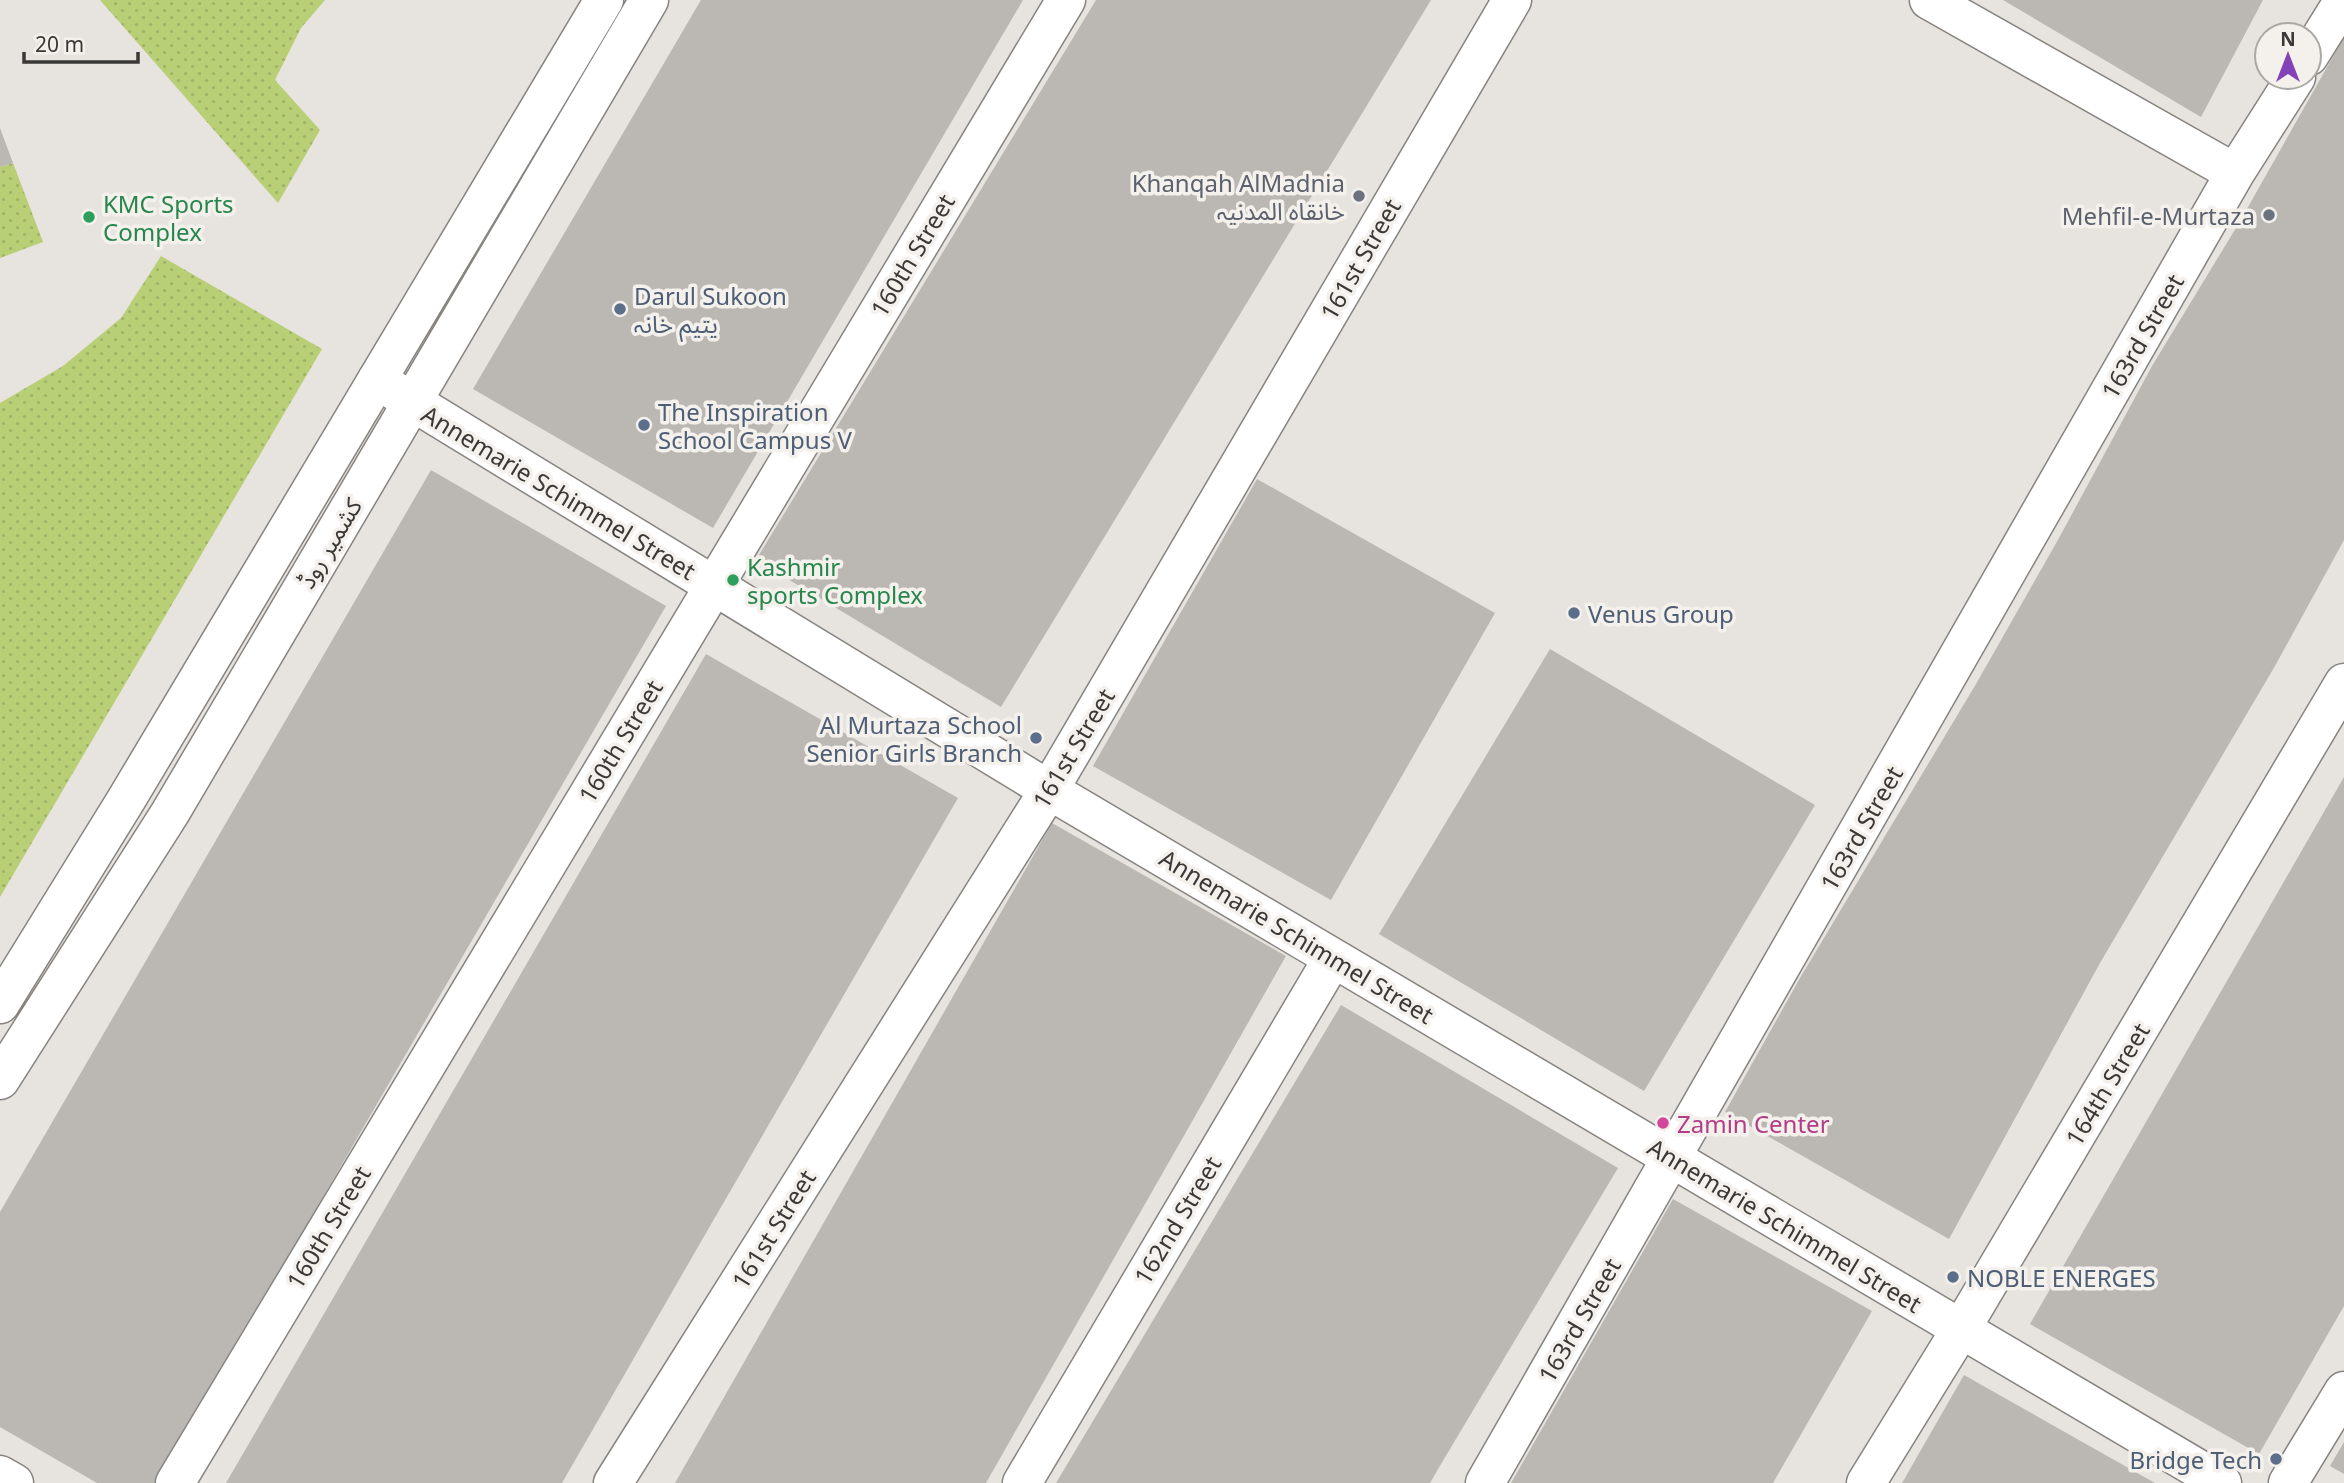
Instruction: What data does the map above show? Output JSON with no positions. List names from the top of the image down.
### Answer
{
  "streets": {
    "street": [
      "160th Street",
      "161st Street",
      "163rd Street",
      "Annemarie Schimmel Street",
      "کشمیر روڈ",
      "164th Street",
      "162nd Street"
    ]
  },
  "crossings": [
    ["160th Street", "Annemarie Schimmel Street"],
    ["161st Street", "Annemarie Schimmel Street"],
    ["163rd Street", "Annemarie Schimmel Street"],
    ["Annemarie Schimmel Street", "کشمیر روڈ"],
    ["Annemarie Schimmel Street", "164th Street"],
    ["Annemarie Schimmel Street", "162nd Street"]
  ],
  "places": [
    "Khanqah AlMadnia خانقاہ المدنیہ",
    "Mehfil-e-Murtaza",
    "KMC Sports Complex",
    "Darul Sukoon یتیم خانہ",
    "The Inspiration School Campus V",
    "Kashmir sports Complex",
    "Venus Group",
    "Al Murtaza School Senior Girls Branch",
    "Zamin Center",
    "NOBLE ENERGES",
    "Bridge Tech"
  ],
  "scale_bar": "20 m",
  "north": "top"
}
